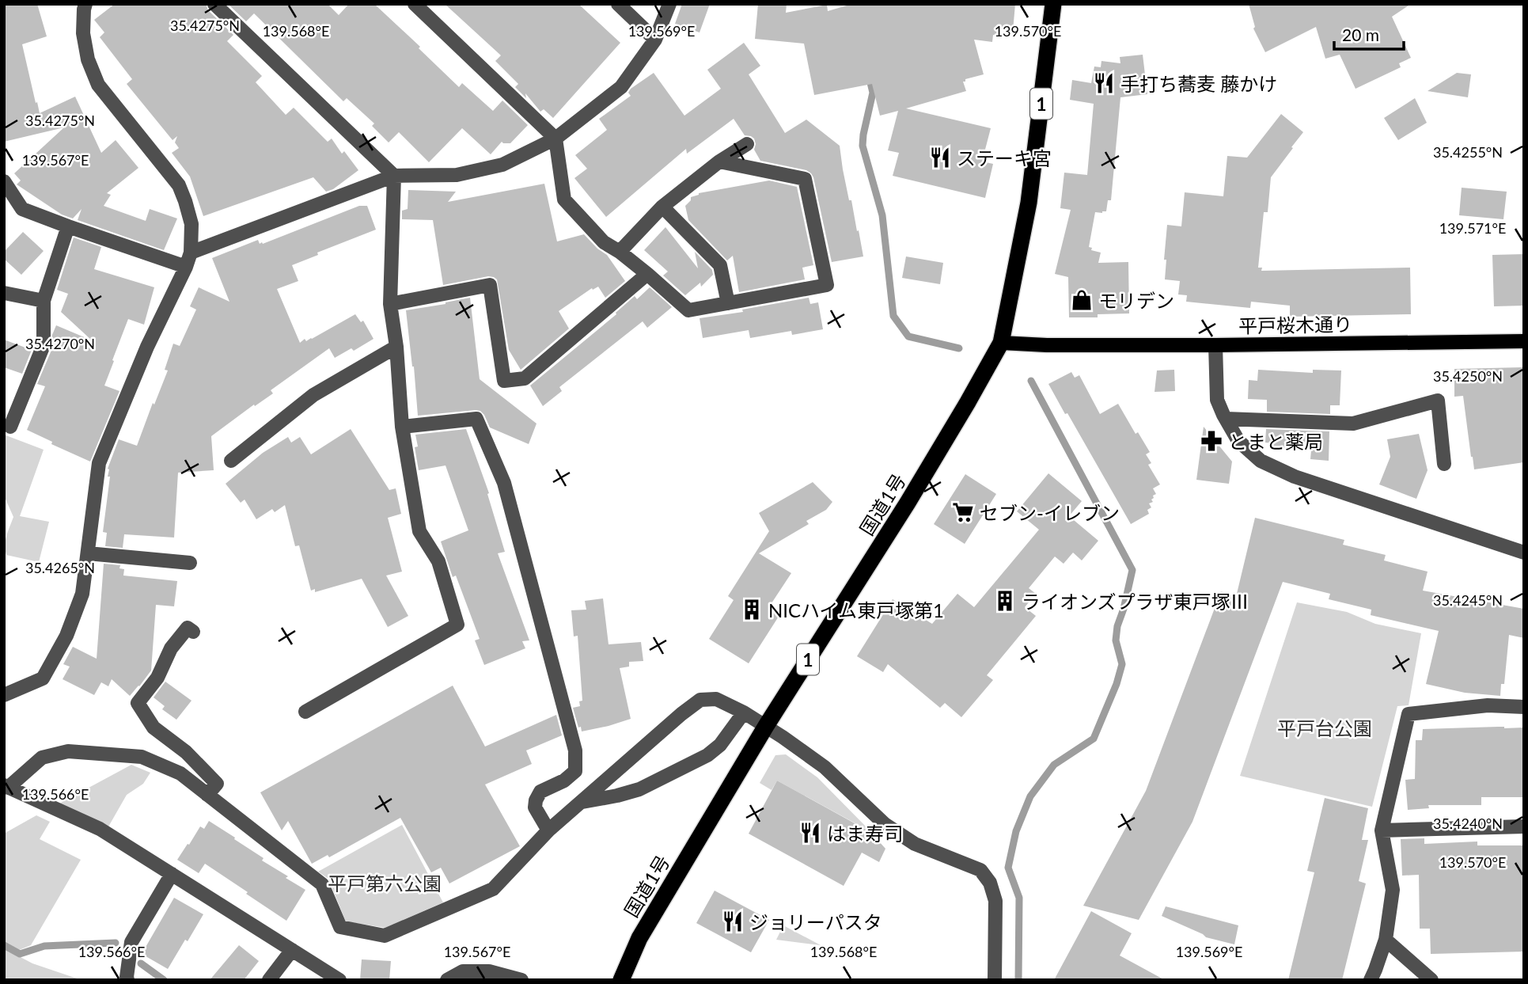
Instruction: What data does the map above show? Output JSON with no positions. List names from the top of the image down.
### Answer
{
  "streets": {
    "highway": ["1", "国道1号"],
    "main road": ["平戸桜木通り"]
  },
  "crossings": [
    ["平戸桜木通り", "国道1号"]
  ],
  "parks": ["平戸台公園", "平戸第六公園"],
  "places": {
    "restaurant": [
      "手打ち蕎麦 藤かけ",
      "ステーキ宮",
      "はま寿司",
      "ジョリーパスタ"
    ],
    "shop": ["モリデン"],
    "pharmacy": ["とまと薬局"],
    "supermarket": ["セブン-イレブン"],
    "building": ["ライオンズプラザ東戸塚Ⅲ", "NICハイム東戸塚第1"]
  },
  "scale_bar": "20 m",
  "coordinates": [
    "35.4275°N",
    "139.568°E",
    "139.569°E",
    "139.570°E",
    "35.4255°N",
    "139.567°E",
    "139.571°E",
    "35.4270°N",
    "35.4250°N",
    "35.4265°N",
    "35.4245°N",
    "139.566°E",
    "35.4240°N"
  ]
}
